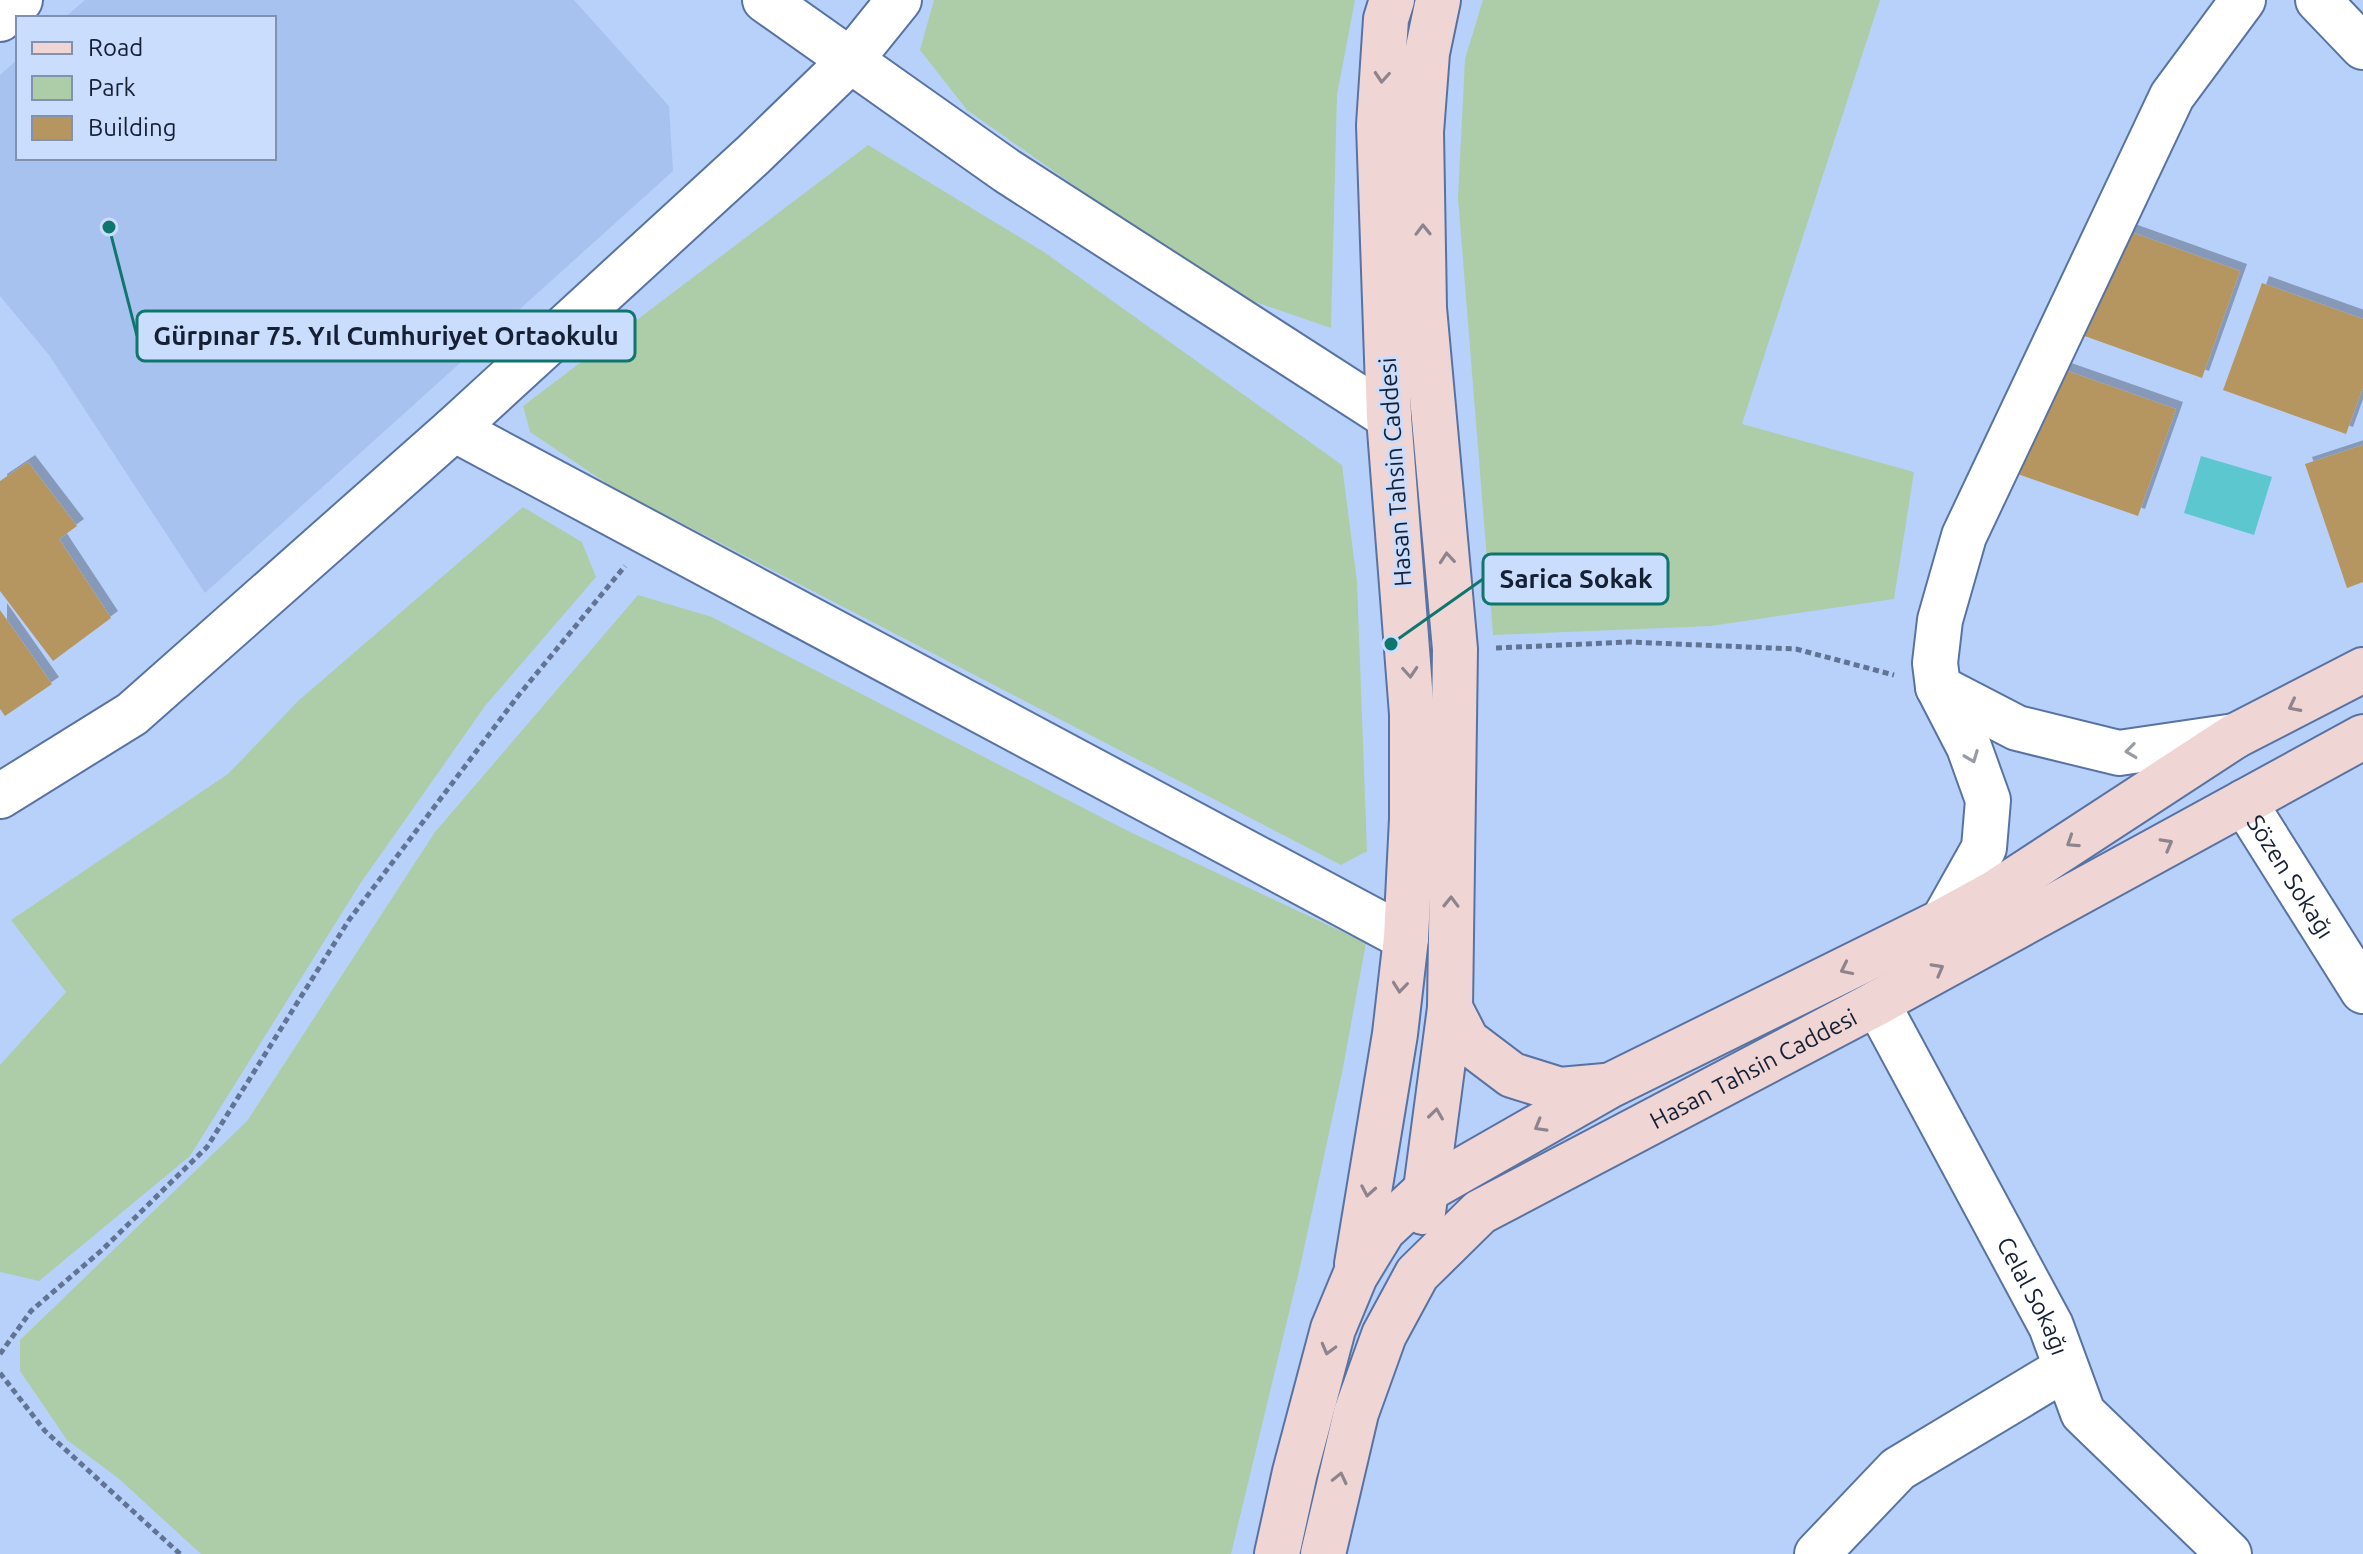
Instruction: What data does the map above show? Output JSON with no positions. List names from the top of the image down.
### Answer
{
  "streets": {
    "main road": ["Hasan Tahsin Caddesi"],
    "street": ["Sözen Sokağı", "Celal Sokağı"]
  },
  "crossings": [
    ["Hasan Tahsin Caddesi", "Sözen Sokağı"],
    ["Hasan Tahsin Caddesi", "Celal Sokağı"]
  ],
  "places": ["Gürpınar 75. Yıl Cumhuriyet Ortaokulu", "Sarica Sokak"],
  "legend": ["Road", "Park", "Building"]
}
